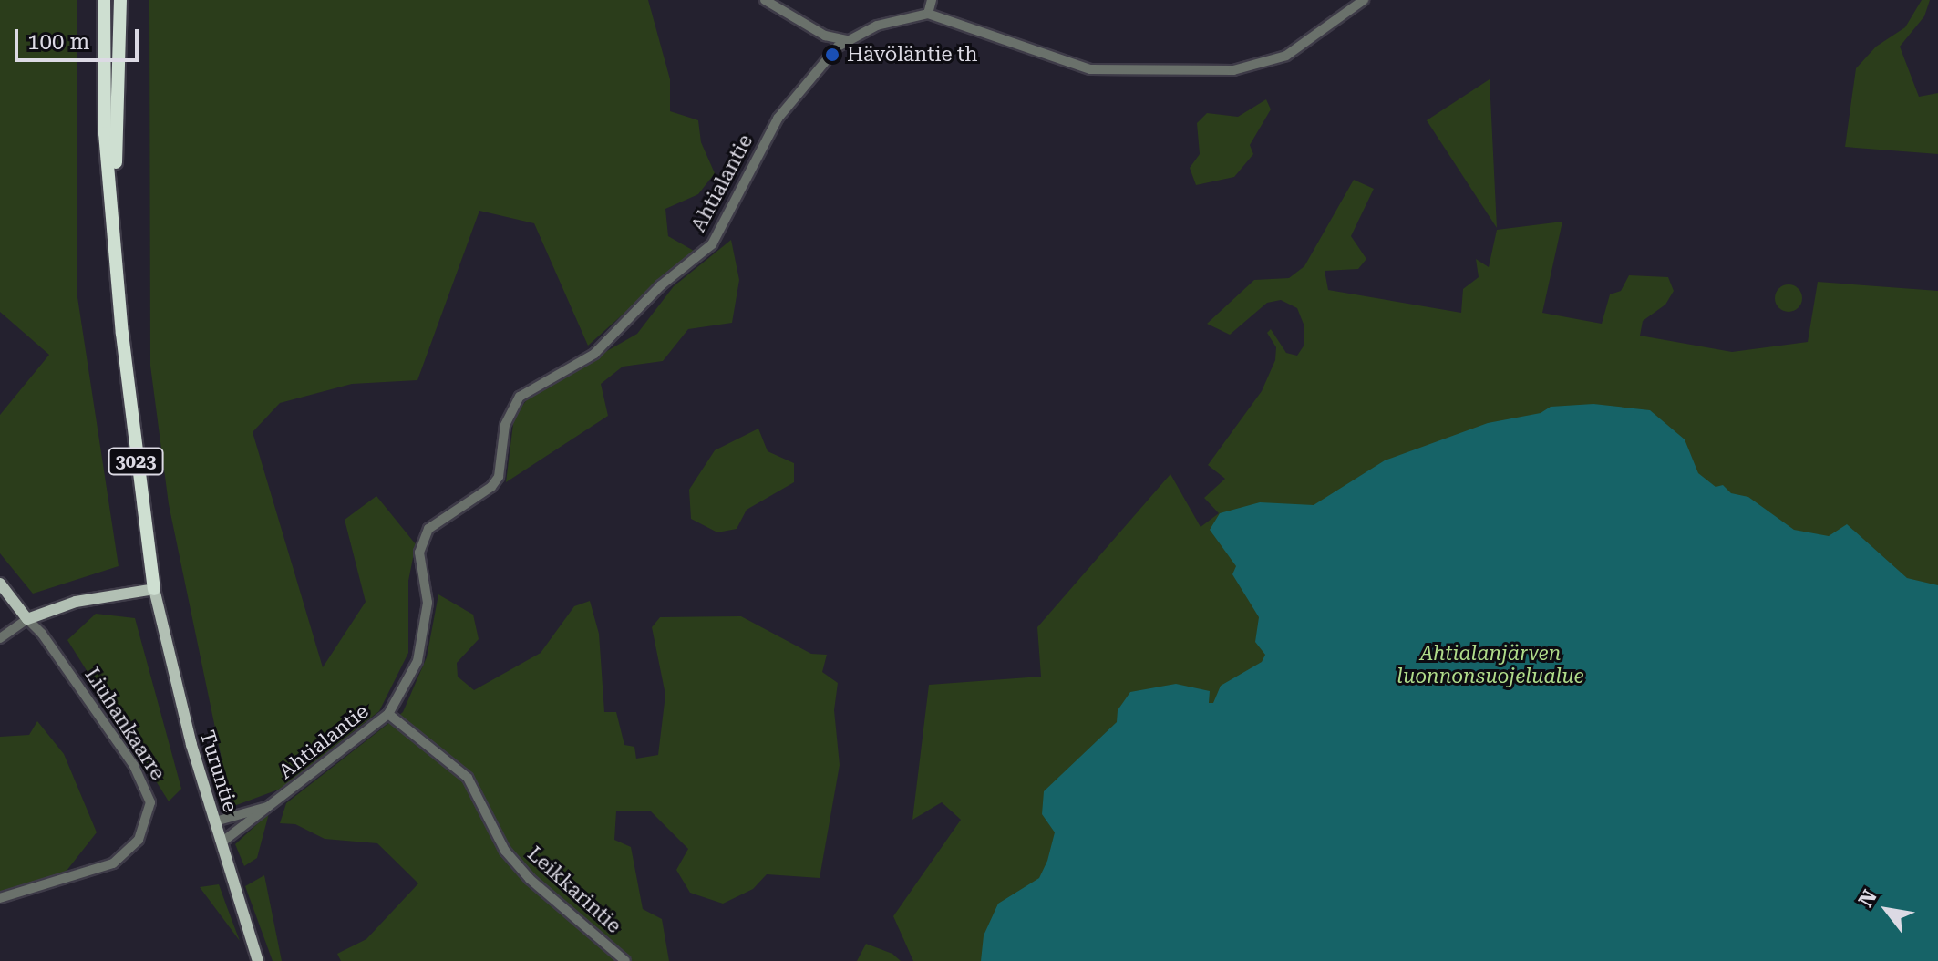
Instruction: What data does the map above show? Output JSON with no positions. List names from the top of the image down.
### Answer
{
  "streets": {
    "highway": ["3023"],
    "main road": ["Turuntie"],
    "street": ["Ahtialantie", "Liuhankaarre", "Leikkarintie"]
  },
  "crossings": [
    ["Ahtialantie", "Turuntie"],
    ["Ahtialantie", "Leikkarintie"],
    ["3023", "Turuntie"]
  ],
  "parks": ["Ahtialanjärven luonnonsuojelualue"],
  "places": ["Hävöläntie th"],
  "scale_bar": "100 m",
  "north": "top left"
}
